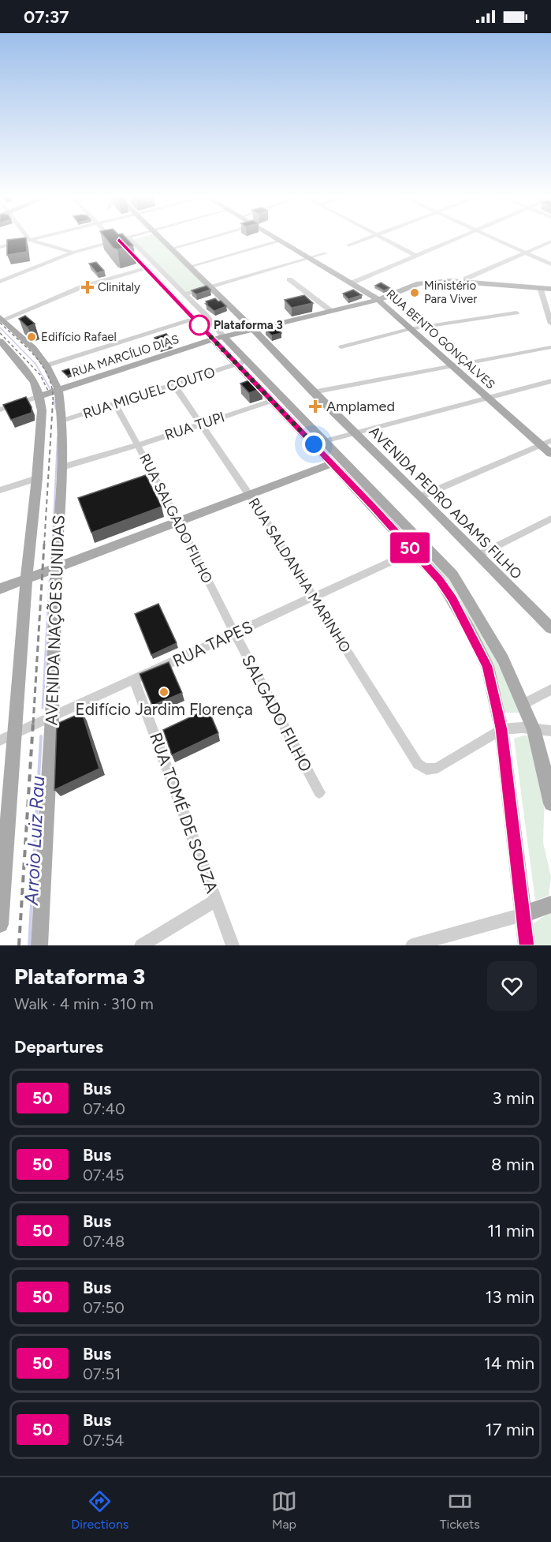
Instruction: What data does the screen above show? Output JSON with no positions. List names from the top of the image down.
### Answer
{
  "streets": {
    "main road": [
      "RUA BENTO GONÇALVES",
      "RUA MARCÍLIO DIAS",
      "AVENIDA PEDRO ADAMS FILHO",
      "AVENIDA NAÇÕES UNIDAS"
    ],
    "street": [
      "RUA MIGUEL COUTO",
      "RUA TUPI",
      "RUA SALGADO FILHO",
      "RUA SALDANHA MARINHO",
      "RUA TAPES",
      "SALGADO FILHO",
      "RUA TOMÉ DE SOUZA"
    ]
  },
  "crossings": [
    ["RUA BENTO GONÇALVES", "RUA MARCÍLIO DIAS"],
    ["RUA MARCÍLIO DIAS", "AVENIDA PEDRO ADAMS FILHO"],
    ["RUA MARCÍLIO DIAS", "AVENIDA NAÇÕES UNIDAS"],
    ["RUA MIGUEL COUTO", "RUA SALGADO FILHO"],
    ["RUA MIGUEL COUTO", "RUA SALDANHA MARINHO"],
    ["RUA MIGUEL COUTO", "AVENIDA NAÇÕES UNIDAS"],
    ["RUA TUPI", "RUA SALGADO FILHO"],
    ["RUA TUPI", "RUA SALDANHA MARINHO"],
    ["RUA TUPI", "AVENIDA NAÇÕES UNIDAS"],
    ["RUA SALGADO FILHO", "RUA TAPES"],
    ["RUA SALGADO FILHO", "SALGADO FILHO"],
    ["RUA SALDANHA MARINHO", "RUA TAPES"],
    ["AVENIDA NAÇÕES UNIDAS", "RUA TAPES"],
    ["RUA TAPES", "SALGADO FILHO"],
    ["RUA TAPES", "RUA TOMÉ DE SOUZA"]
  ],
  "water": ["Arroio Luiz Rau"],
  "places": {
    "health": ["Clinitaly", "Amplamed"],
    "other": [
      "Ministério Para Viver",
      "Plataforma 3",
      "Edifício Rafael",
      "Edifício Jardim Florença"
    ]
  },
  "lines": ["bus line 50"],
  "page": {
    "status": "07:37",
    "on_map": "50",
    "heading": [
      ["Plataforma 3", "Walk · 4 min · 310 m"],
      "Departures"
    ],
    "list": [
      {
        "mark": "50",
        "name": "Bus",
        "note": "07:40",
        "value": "3 min"
      },
      {
        "mark": "50",
        "name": "Bus",
        "note": "07:45",
        "value": "8 min"
      },
      {
        "mark": "50",
        "name": "Bus",
        "note": "07:48",
        "value": "11 min"
      },
      {
        "mark": "50",
        "name": "Bus",
        "note": "07:50",
        "value": "13 min"
      },
      {
        "mark": "50",
        "name": "Bus",
        "note": "07:51",
        "value": "14 min"
      },
      {
        "mark": "50",
        "name": "Bus",
        "note": "07:54",
        "value": "17 min"
      }
    ],
    "tabs": ["Directions", "Map", "Tickets"]
  }
}
